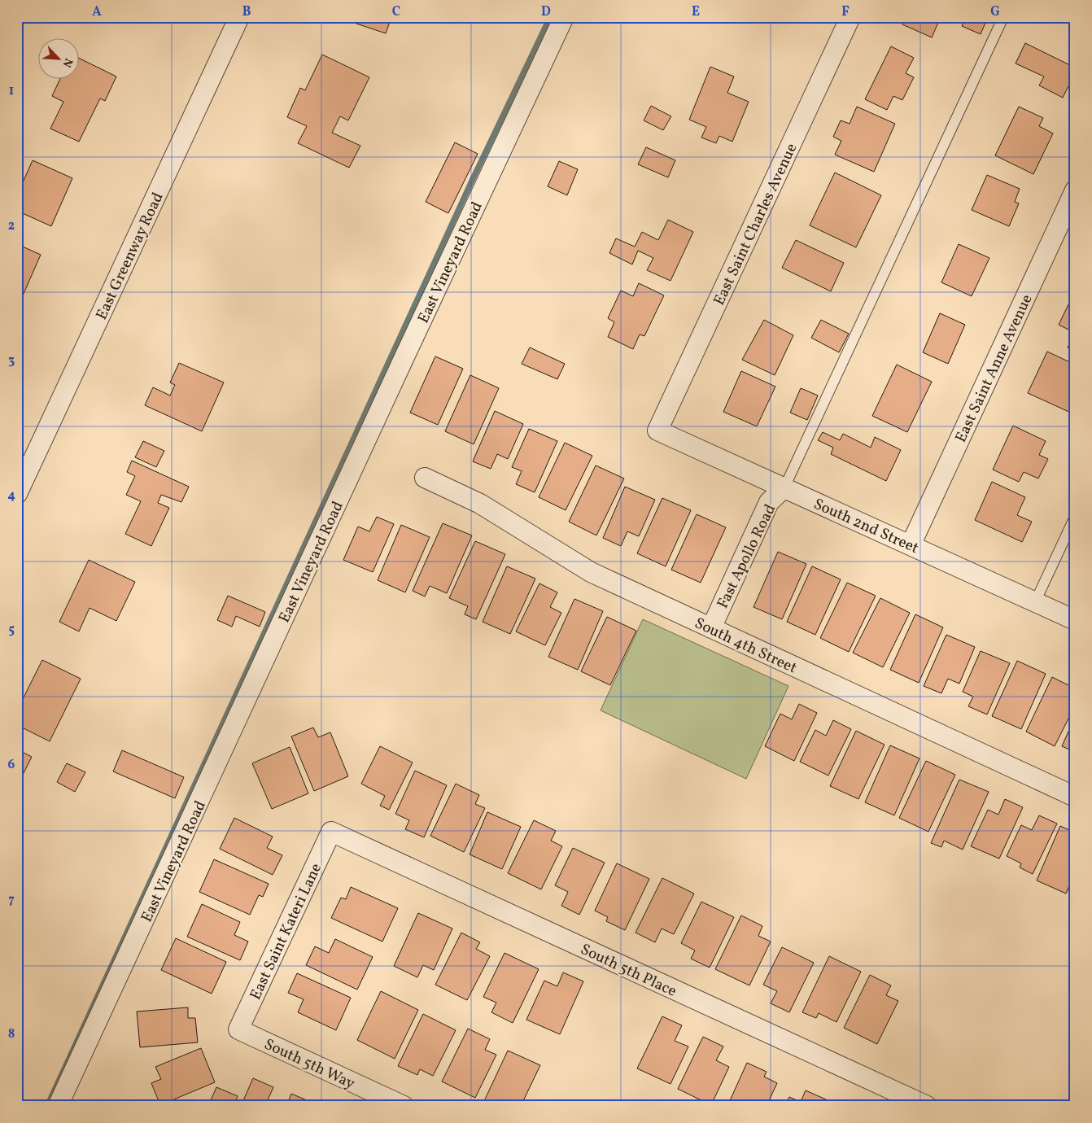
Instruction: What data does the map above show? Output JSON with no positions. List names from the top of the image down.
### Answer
{
  "streets": {
    "street": [
      "East Saint Charles Avenue",
      "East Greenway Road",
      "East Vineyard Road",
      "East Saint Anne Avenue",
      "South 2nd Street",
      "Fast Apollo Road",
      "South 4th Street",
      "East Saint Kateri Lane",
      "South 5th Place",
      "South 5th Way"
    ]
  },
  "crossings": [
    ["East Saint Charles Avenue", "South 2nd Street"],
    ["East Saint Anne Avenue", "South 2nd Street"],
    ["South 2nd Street", "Fast Apollo Road"],
    ["Fast Apollo Road", "South 4th Street"],
    ["East Saint Kateri Lane", "South 5th Place"],
    ["East Saint Kateri Lane", "South 5th Way"]
  ],
  "north": "bottom right",
  "grid": {
    "columns": [
      "A",
      "B",
      "C",
      "D",
      "E",
      "F",
      "G"
    ],
    "rows": [
      "1",
      "2",
      "3",
      "4",
      "5",
      "6",
      "7",
      "8"
    ]
  }
}
